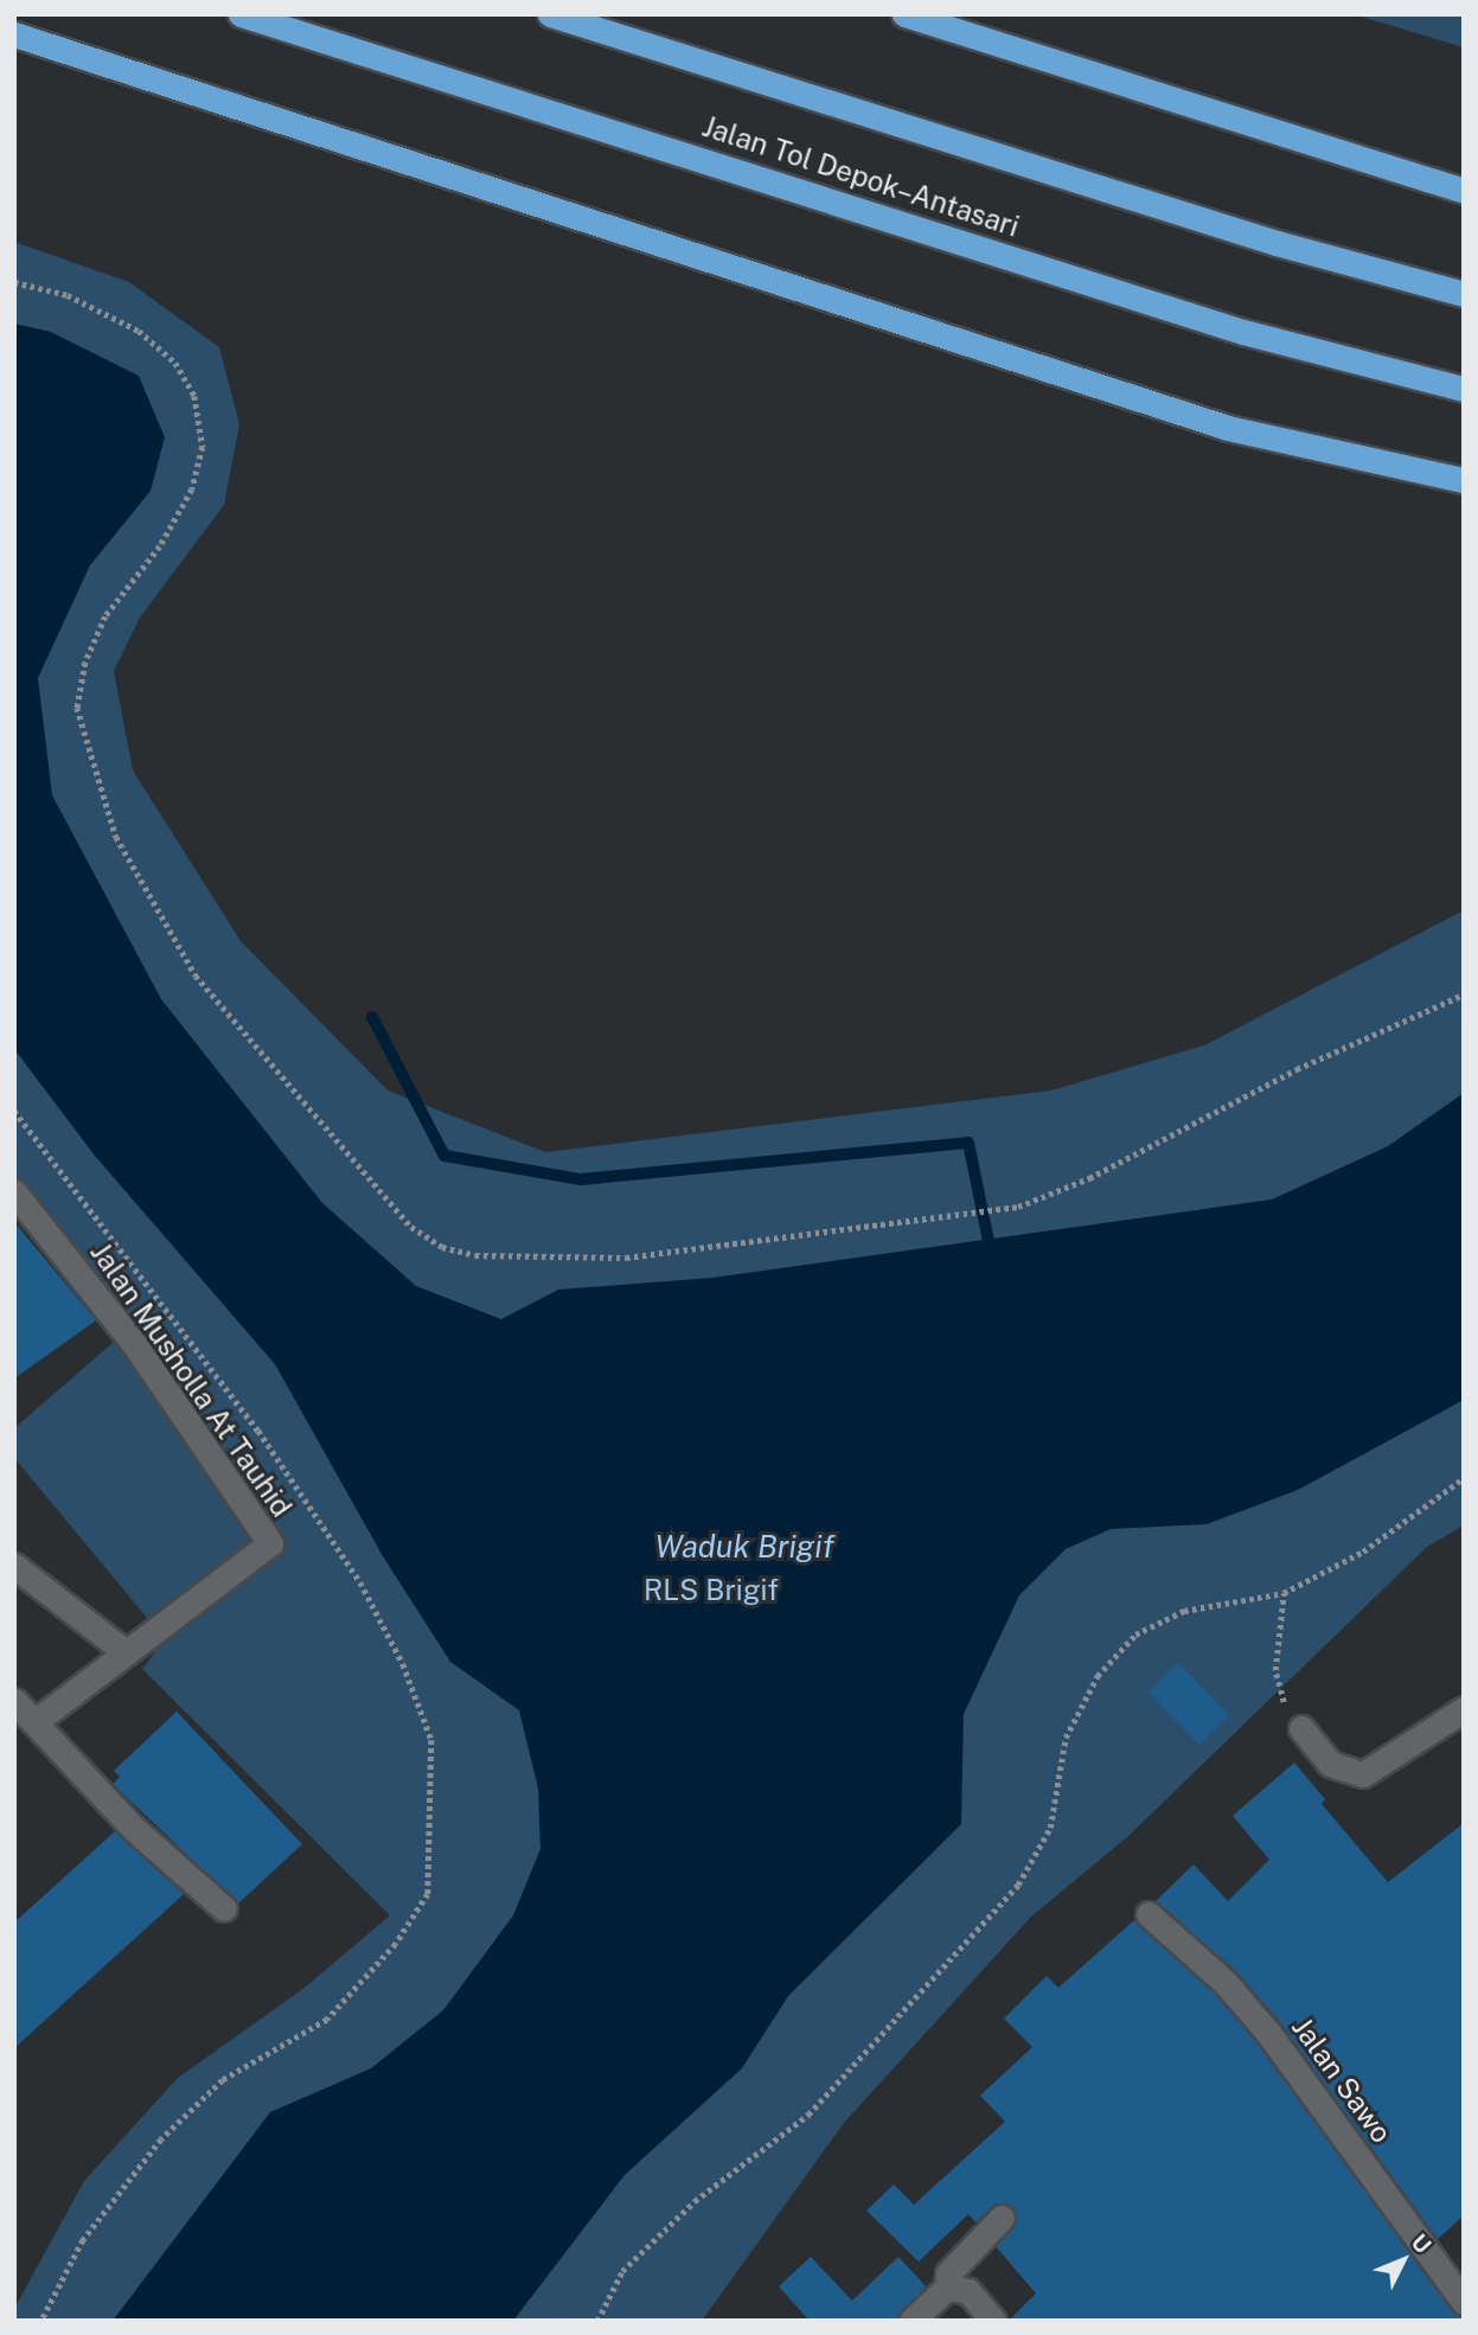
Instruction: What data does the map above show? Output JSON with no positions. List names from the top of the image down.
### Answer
{
  "streets": {
    "highway": ["Jalan Tol Depok–Antasari"],
    "street": ["Jalan Musholla At Tauhid", "Jalan Sawo"]
  },
  "water": ["Waduk Brigif"],
  "parks": ["RLS Brigif"],
  "north": "top right"
}
